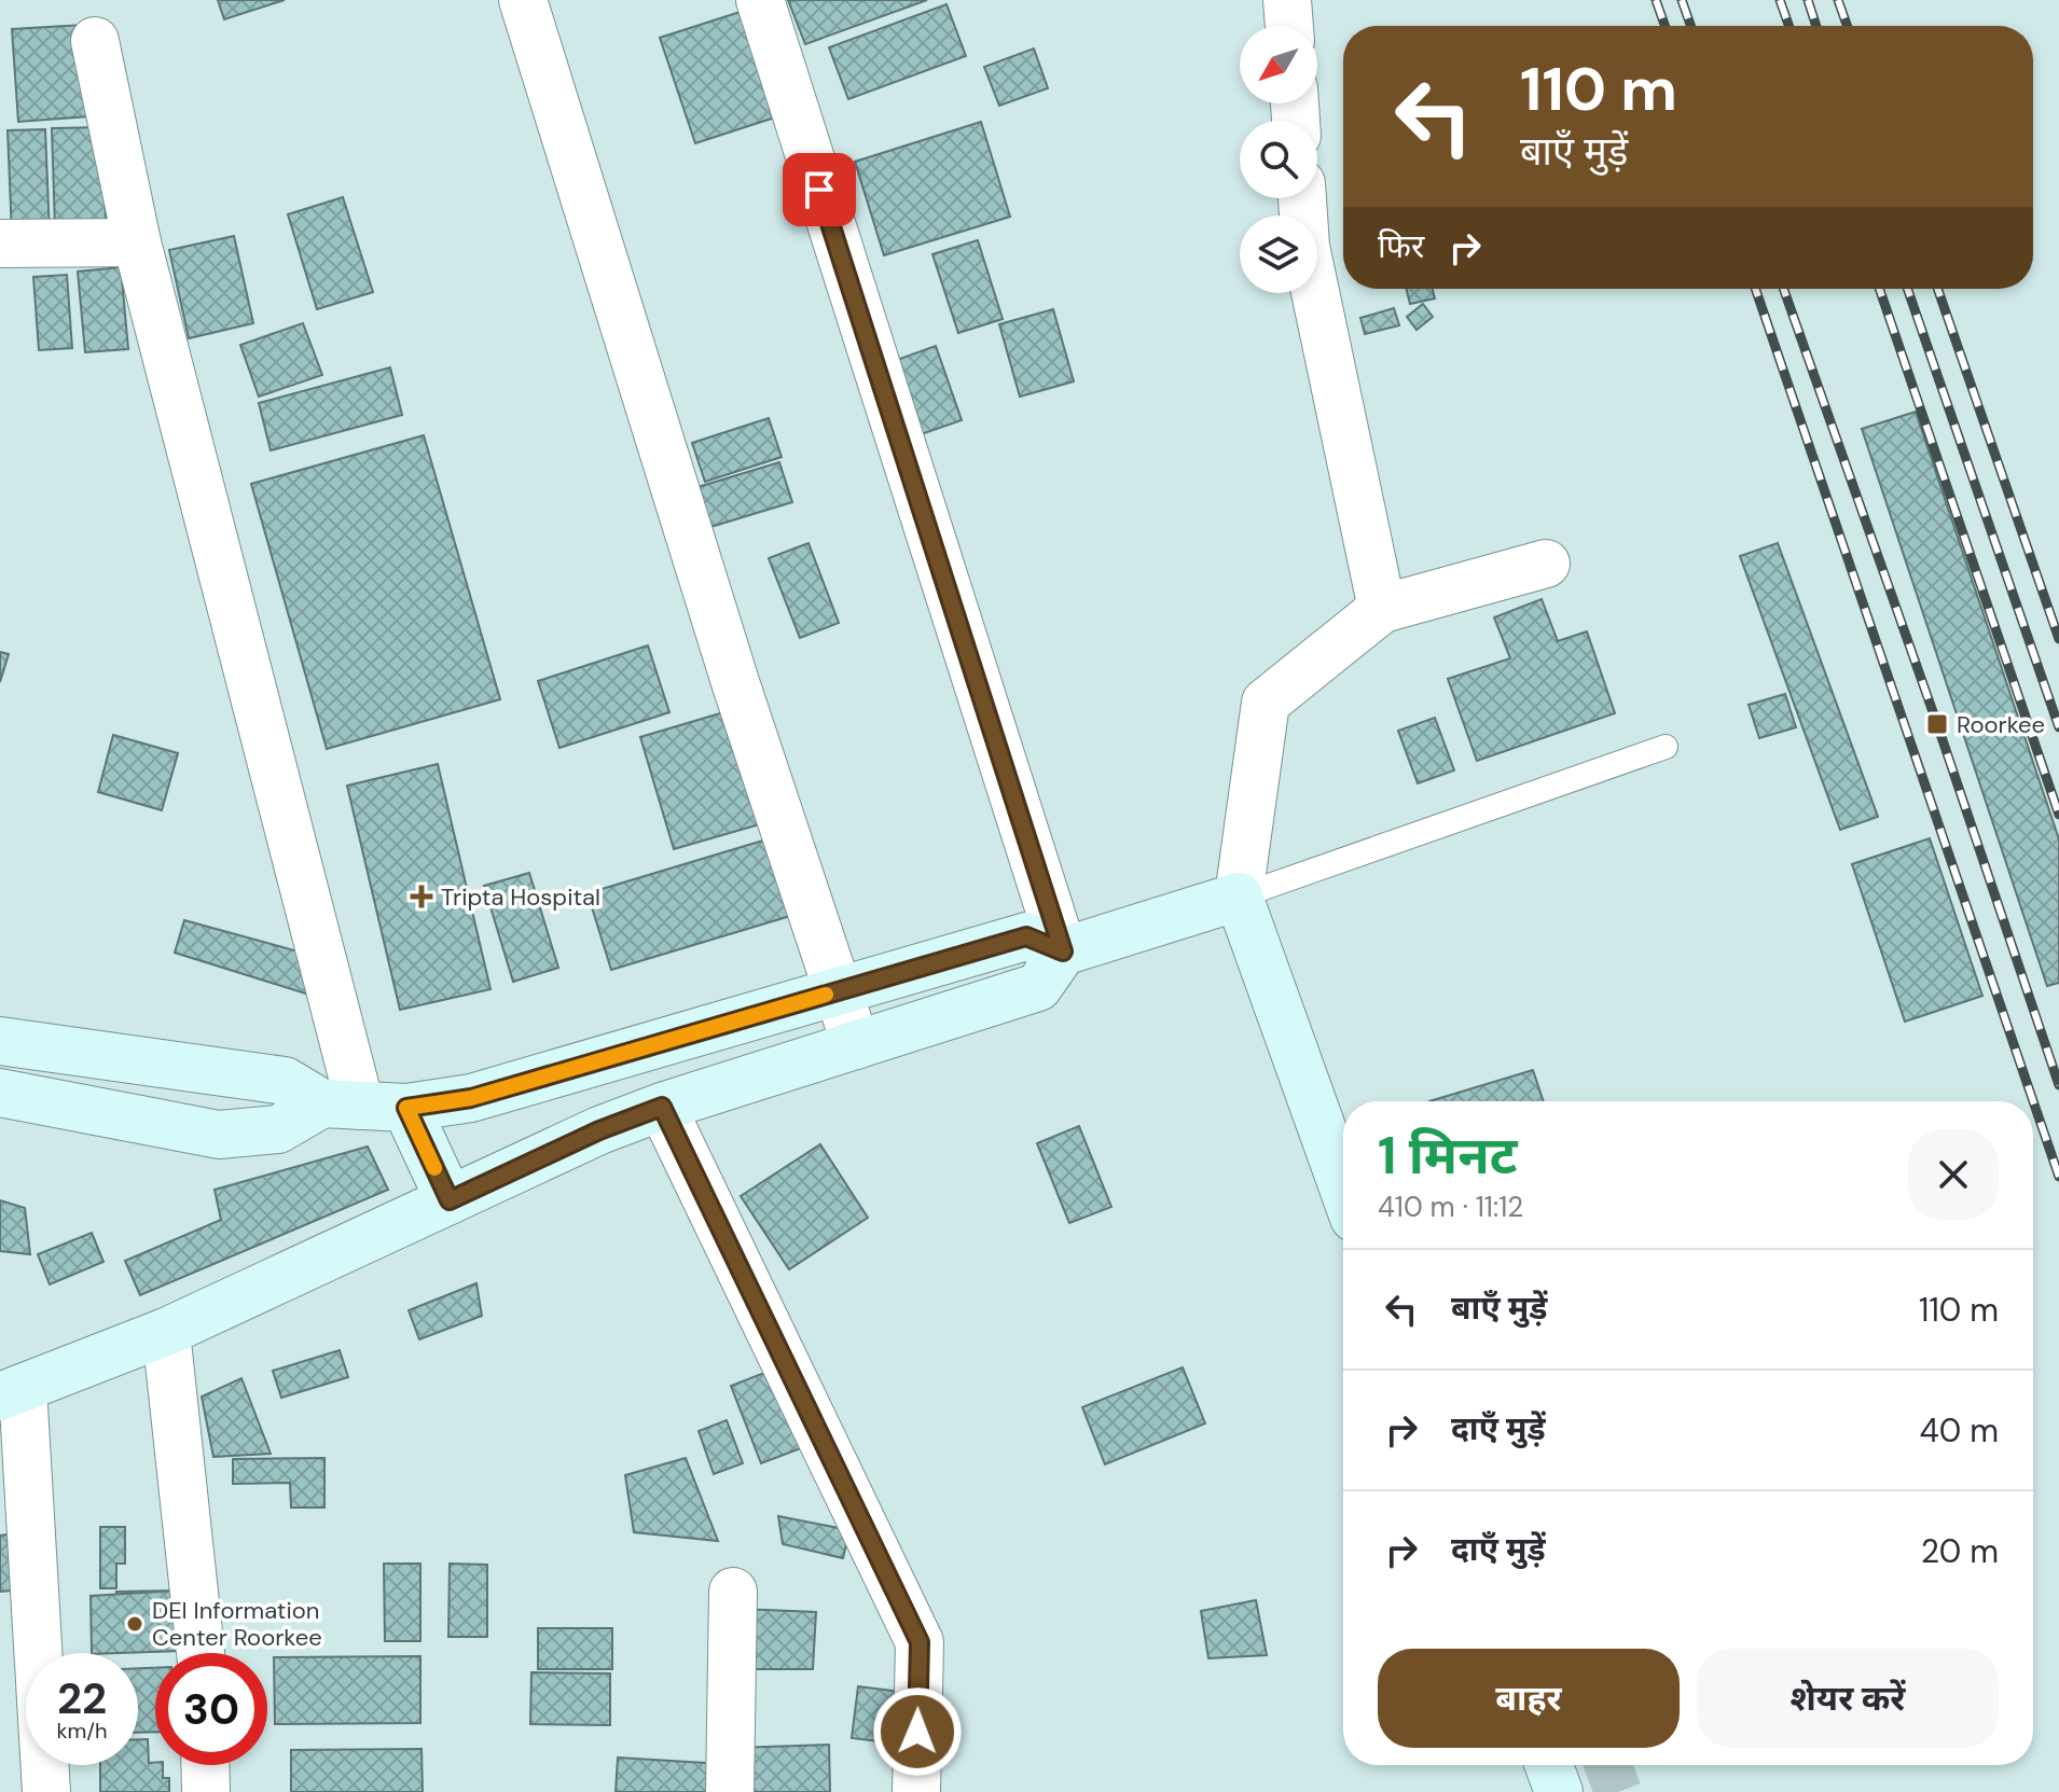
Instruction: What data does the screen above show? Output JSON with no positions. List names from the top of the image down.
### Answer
{
  "places": {
    "transit": ["Roorkee"],
    "health": ["Tripta Hospital"],
    "other": ["DEI Information Center Roorkee"]
  },
  "north": "bottom left",
  "page": {
    "turn": ["110 m", "बाएँ मुड़ें"],
    "then": "फिर",
    "heading": ["1 मिनट", "410 m · 11:12"],
    "list": [
      {
        "name": "बाएँ मुड़ें",
        "value": "110 m"
      },
      {
        "name": "दाएँ मुड़ें",
        "value": "40 m"
      },
      {
        "name": "दाएँ मुड़ें",
        "value": "20 m"
      }
    ],
    "buttons": ["बाहर", "शेयर करें"],
    "speed": "22 km/h",
    "limit": "30"
  }
}
